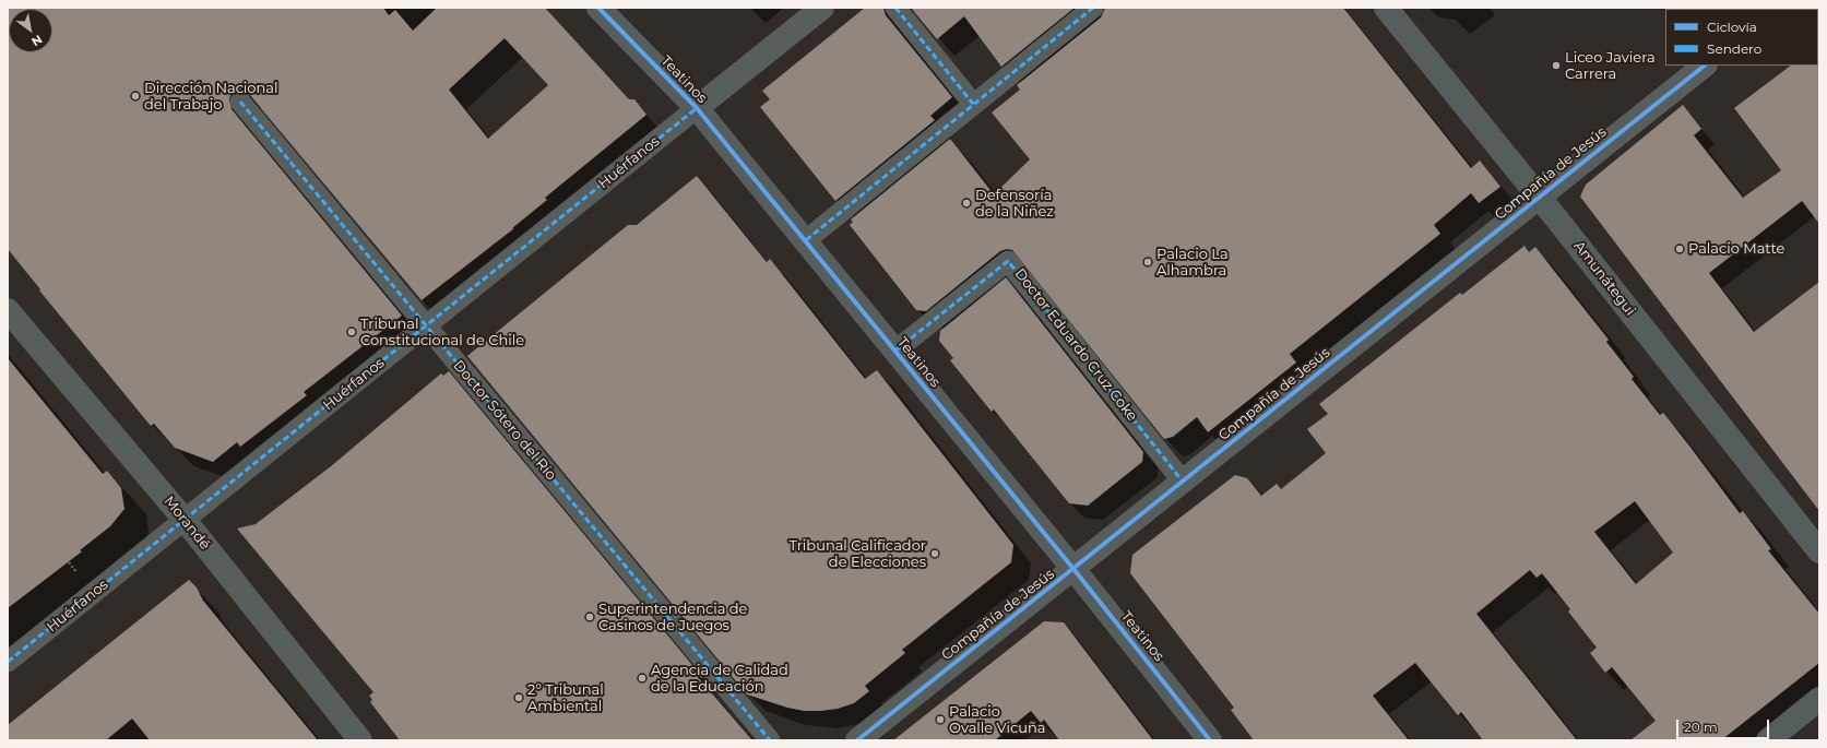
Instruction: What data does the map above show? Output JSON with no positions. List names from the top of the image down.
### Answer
{
  "streets": {
    "main road": ["Teatinos", "Amunátegui"],
    "street": [
      "Huérfanos",
      "Compañía de Jesús",
      "Doctor Eduardo Cruz Coke",
      "Doctor Sótero del Río",
      "Morandé"
    ]
  },
  "crossings": [
    ["Teatinos", "Huérfanos"],
    ["Teatinos", "Compañía de Jesús"],
    ["Teatinos", "Doctor Eduardo Cruz Coke"],
    ["Huérfanos", "Doctor Sótero del Río"],
    ["Huérfanos", "Morandé"],
    ["Compañía de Jesús", "Amunátegui"],
    ["Compañía de Jesús", "Doctor Eduardo Cruz Coke"]
  ],
  "places": [
    "Liceo Javiera Carrera",
    "Dirección Nacional del Trabajo",
    "Defensoría de la Niñez",
    "Palacio Matte",
    "Palacio La Alhambra",
    "Tribunal Constitucional de Chile",
    "Tribunal Calificador de Elecciones",
    "Superintendencia de Casinos de Juegos",
    "Agencia de Calidad de la Educación",
    "2° Tribunal Ambiental",
    "Palacio Ovalle Vicuña"
  ],
  "legend": ["Ciclovía", "Sendero"],
  "scale_bar": "20 m",
  "north": "bottom right"
}
